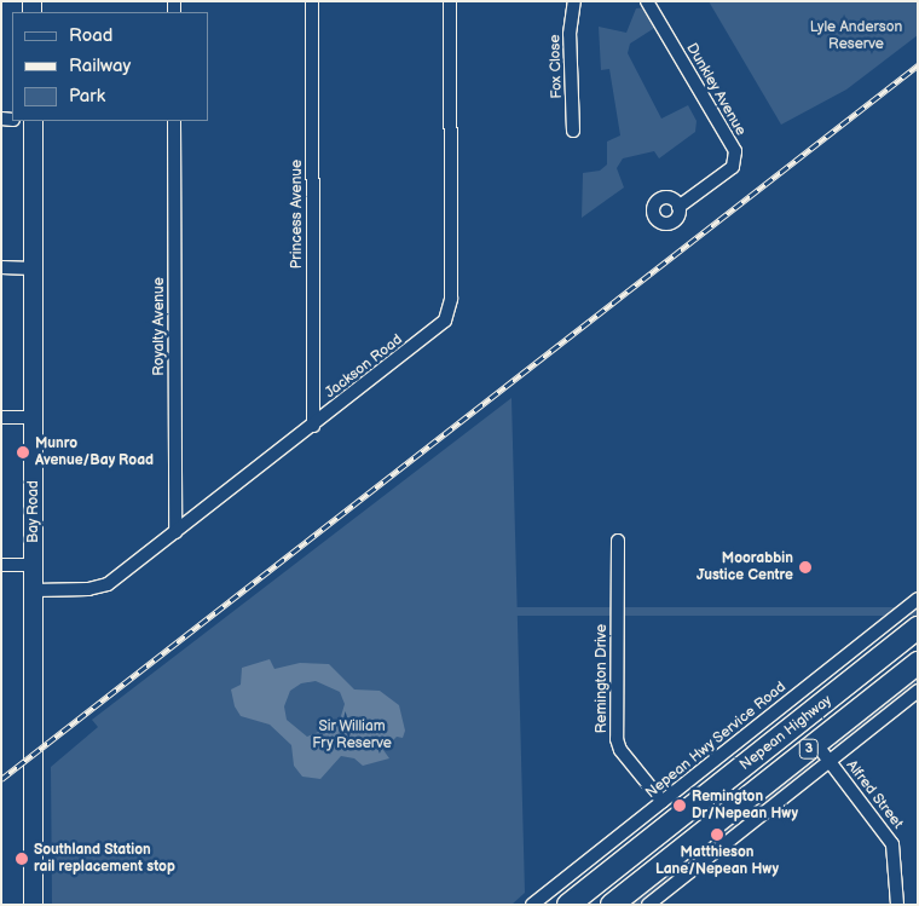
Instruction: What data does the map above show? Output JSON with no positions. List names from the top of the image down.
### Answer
{
  "streets": {
    "highway": ["Nepean Highway", "3"],
    "main road": ["Bay Road"],
    "street": [
      "Fox Close",
      "Dunkley Avenue",
      "Princess Avenue",
      "Royalty Avenue",
      "Jackson Road",
      "Remington Drive",
      "Nepean Hwy Service Road",
      "Alfred Street"
    ]
  },
  "crossings": [
    ["Princess Avenue", "Jackson Road"],
    ["Royalty Avenue", "Jackson Road"],
    ["Jackson Road", "Bay Road"],
    ["Remington Drive", "Nepean Hwy Service Road"],
    ["Nepean Highway", "Alfred Street"]
  ],
  "parks": ["Lyle Anderson Reserve", "Sir William Fry Reserve"],
  "places": [
    "Munro Avenue/Bay Road",
    "Moorabbin Justice Centre",
    "Remington Dr/Nepean Hwy",
    "Matthieson Lane/Nepean Hwy",
    "Southland Station rail replacement stop"
  ],
  "legend": ["Road", "Railway", "Park"]
}
